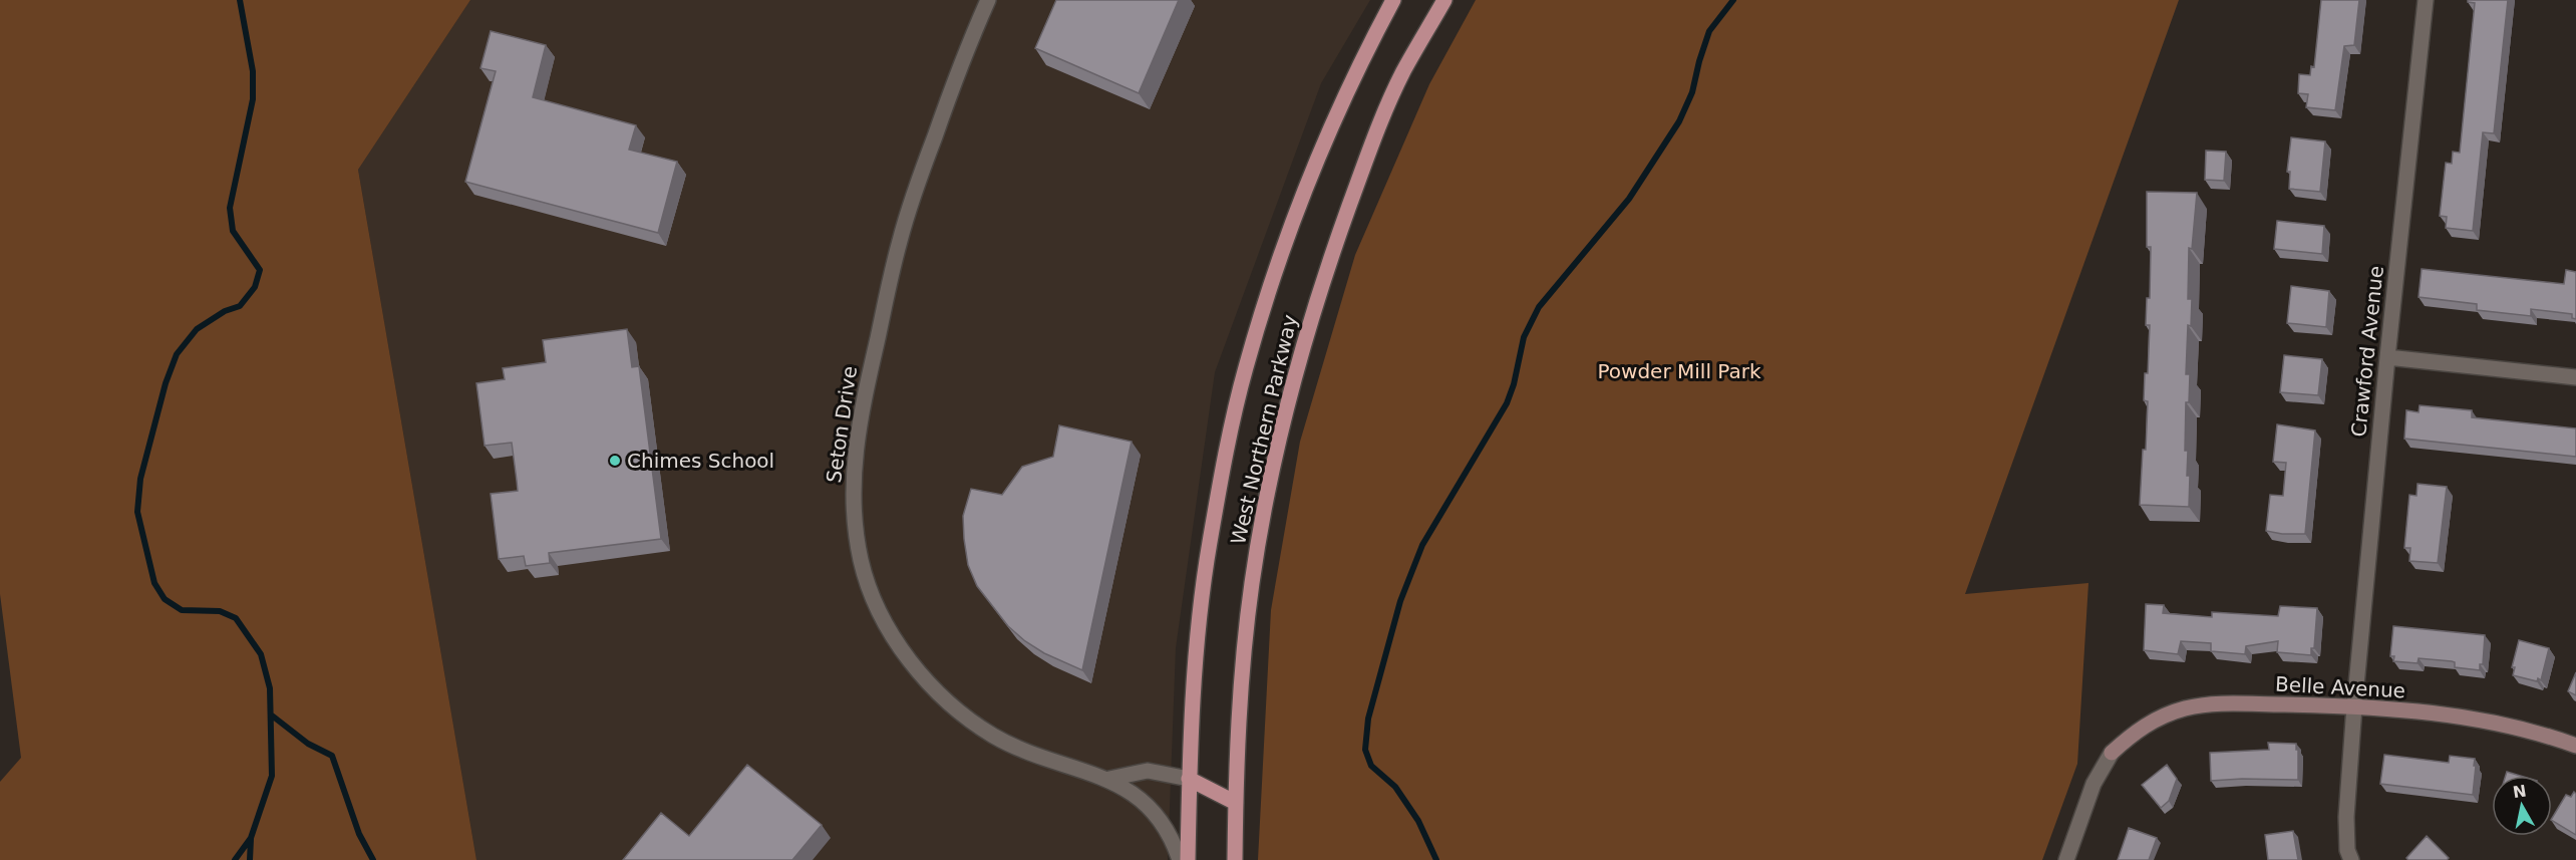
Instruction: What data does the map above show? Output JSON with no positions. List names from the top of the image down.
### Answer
{
  "streets": {
    "main road": ["West Northern Parkway"],
    "street": ["Crawford Avenue", "Seton Drive", "Belle Avenue"]
  },
  "crossings": [
    ["Crawford Avenue", "Belle Avenue"],
    ["Seton Drive", "West Northern Parkway"]
  ],
  "parks": ["Powder Mill Park"],
  "places": ["Chimes School"],
  "north": "top"
}
